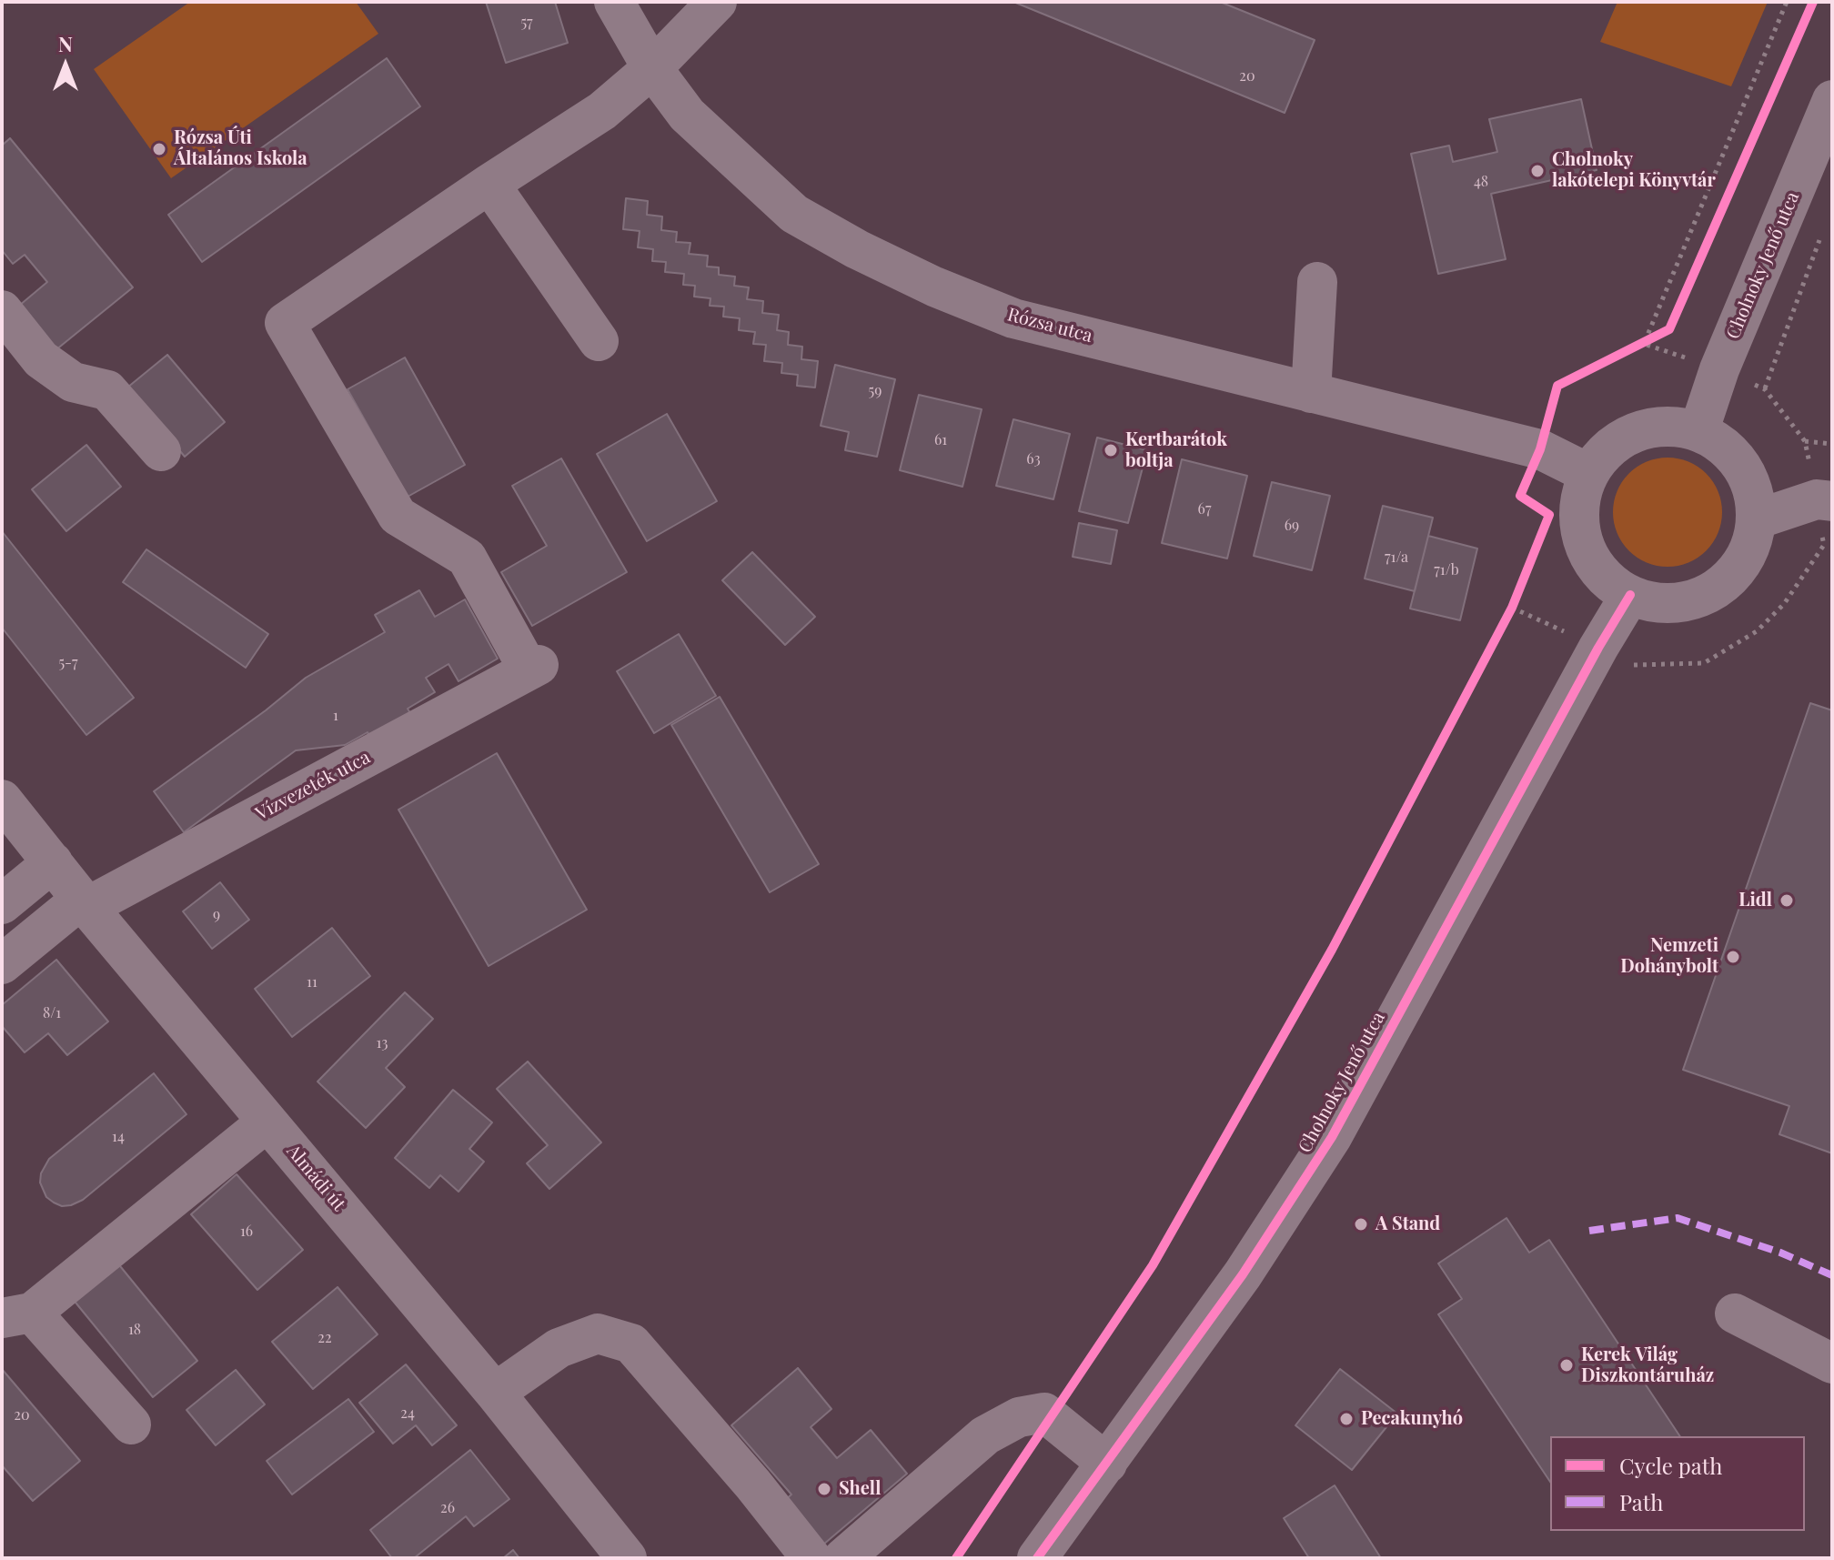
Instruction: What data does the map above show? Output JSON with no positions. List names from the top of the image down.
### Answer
{
  "streets": {
    "street": [
      "Cholnoky Jenő utca",
      "Rózsa utca",
      "Vízvezeték utca",
      "Almádi út"
    ]
  },
  "crossings": [
    ["Cholnoky Jenő utca", "Rózsa utca"],
    ["Vízvezeték utca", "Almádi út"]
  ],
  "places": [
    "Rózsa Úti Általános Iskola",
    "Cholnoky lakótelepi Könyvtár",
    "Kertbarátok boltja",
    "Lidl",
    "Nemzeti Dohánybolt",
    "A Stand",
    "Kerek Világ Diszkontáruház",
    "Pecakunyhó",
    "Shell"
  ],
  "house_numbers": [
    "57",
    "20",
    "48",
    "59",
    "61",
    "63",
    "67",
    "69",
    "71/a",
    "71/b",
    "5-7",
    "1",
    "9",
    "11",
    "8/1",
    "13",
    "14",
    "16",
    "18",
    "22",
    "24",
    "20",
    "26"
  ],
  "legend": ["Cycle path", "Path"],
  "north": "top"
}
